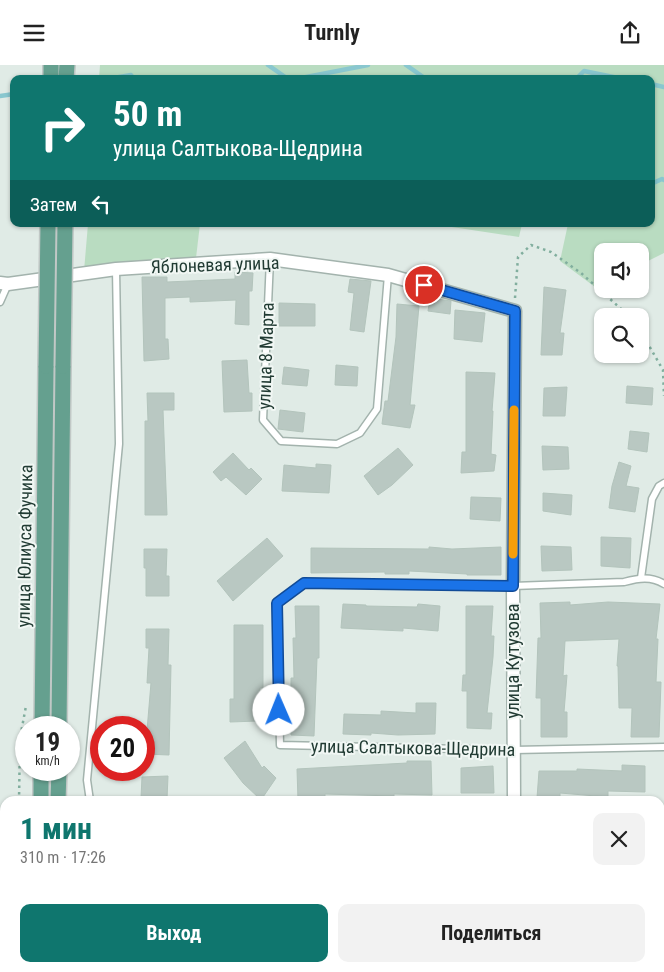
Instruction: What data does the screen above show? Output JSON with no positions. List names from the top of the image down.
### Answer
{
  "streets": {
    "main road": ["улица Юлиуса Фучика"],
    "street": ["Яблоневая улица", "улица Кутузова"],
    "lane": ["улица 8 Марта", "улица Салтыкова-Щедрина"]
  },
  "crossings": [
    ["Яблоневая улица", "улица 8 Марта"],
    ["Яблоневая улица", "улица Кутузова"],
    ["улица Кутузова", "улица Салтыкова-Щедрина"]
  ],
  "page": {
    "header": "Turnly",
    "turn": ["50 m", "улица Салтыкова-Щедрина"],
    "then": "Затем",
    "speed": "19 km/h",
    "limit": "20",
    "heading": ["1 мин", "310 m · 17:26"],
    "buttons": ["Выход", "Поделиться"]
  }
}
